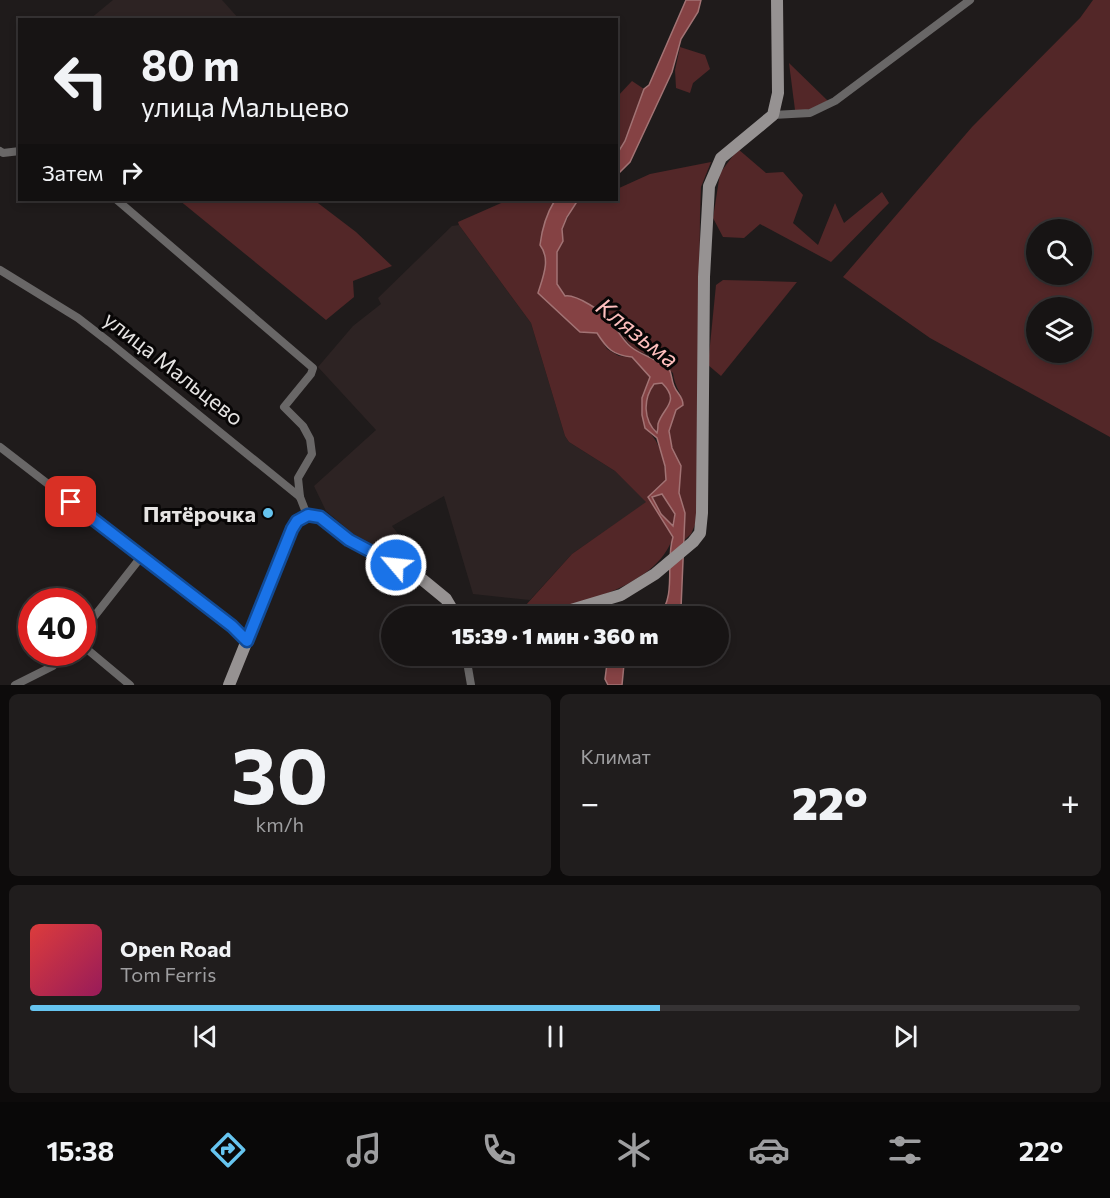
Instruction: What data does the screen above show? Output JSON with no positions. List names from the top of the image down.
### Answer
{
  "streets": {
    "street": ["улица Мальцево"]
  },
  "water": ["Клязьма"],
  "places": ["Пятёрочка"],
  "page": {
    "turn": ["80 m", "улица Мальцево"],
    "then": "Затем",
    "limit": "40",
    "trip": "15:39 · 1 мин · 360 m",
    "tile": [
      ["30", "km/h"],
      "Климат"
    ],
    "heat": ["−", "22°", "+"],
    "song": ["Open Road", "Tom Ferris"],
    "tabs": ["15:38", "22°"]
  }
}
